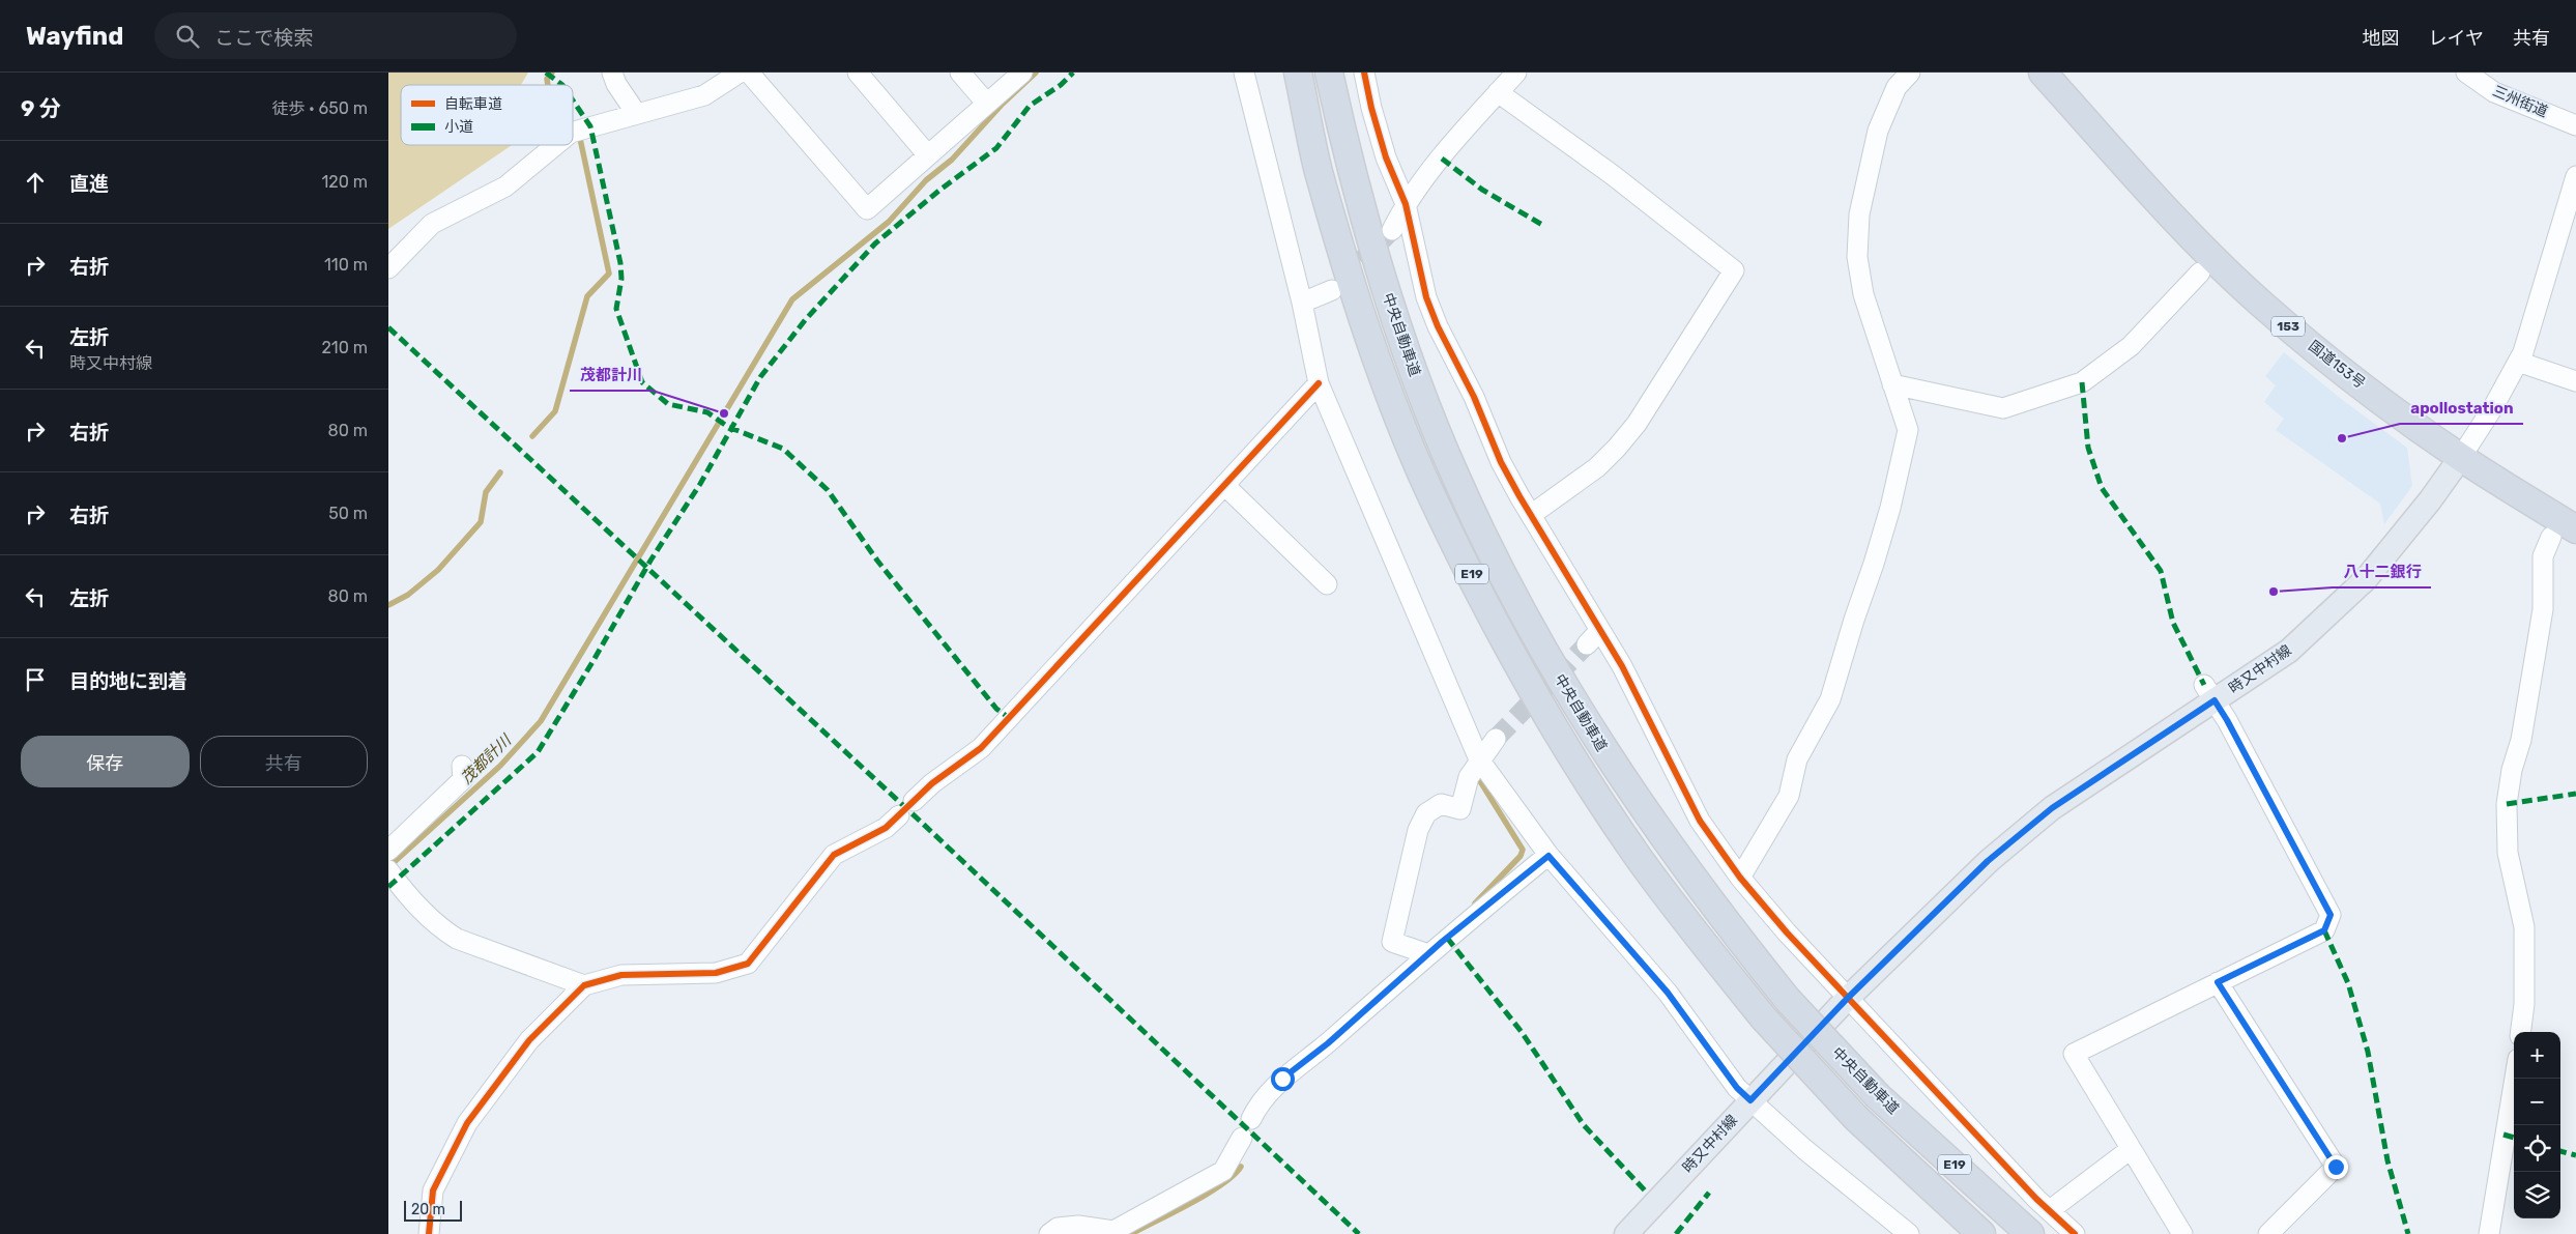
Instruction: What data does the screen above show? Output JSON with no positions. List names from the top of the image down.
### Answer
{
  "streets": {
    "highway": [
      "153",
      "中央自動車道",
      "国道153号",
      "E19"
    ],
    "main road": ["時又中村線"],
    "street": ["三州街道"]
  },
  "crossings": [
    ["国道153号", "時又中村線"]
  ],
  "water": ["茂都計川"],
  "places": ["茂都計川", "apollostation", "八十二銀行"],
  "legend": ["自転車道", "小道"],
  "scale_bar": "20 m",
  "page": {
    "header": "Wayfind",
    "search": "ここで検索",
    "nav": ["地図", "レイヤ", "共有"],
    "heading": ["9 分", "徒歩 · 650 m"],
    "list": [
      ["直進", "120 m"],
      ["右折", "110 m"],
      ["左折", "時又中村線", "210 m"],
      ["右折", "80 m"],
      ["右折", "50 m"],
      ["左折", "80 m"],
      "目的地に到着"
    ],
    "buttons": ["保存", "共有"],
    "map_buttons": ["+", "−"],
    "scale": "20 m"
  }
}
